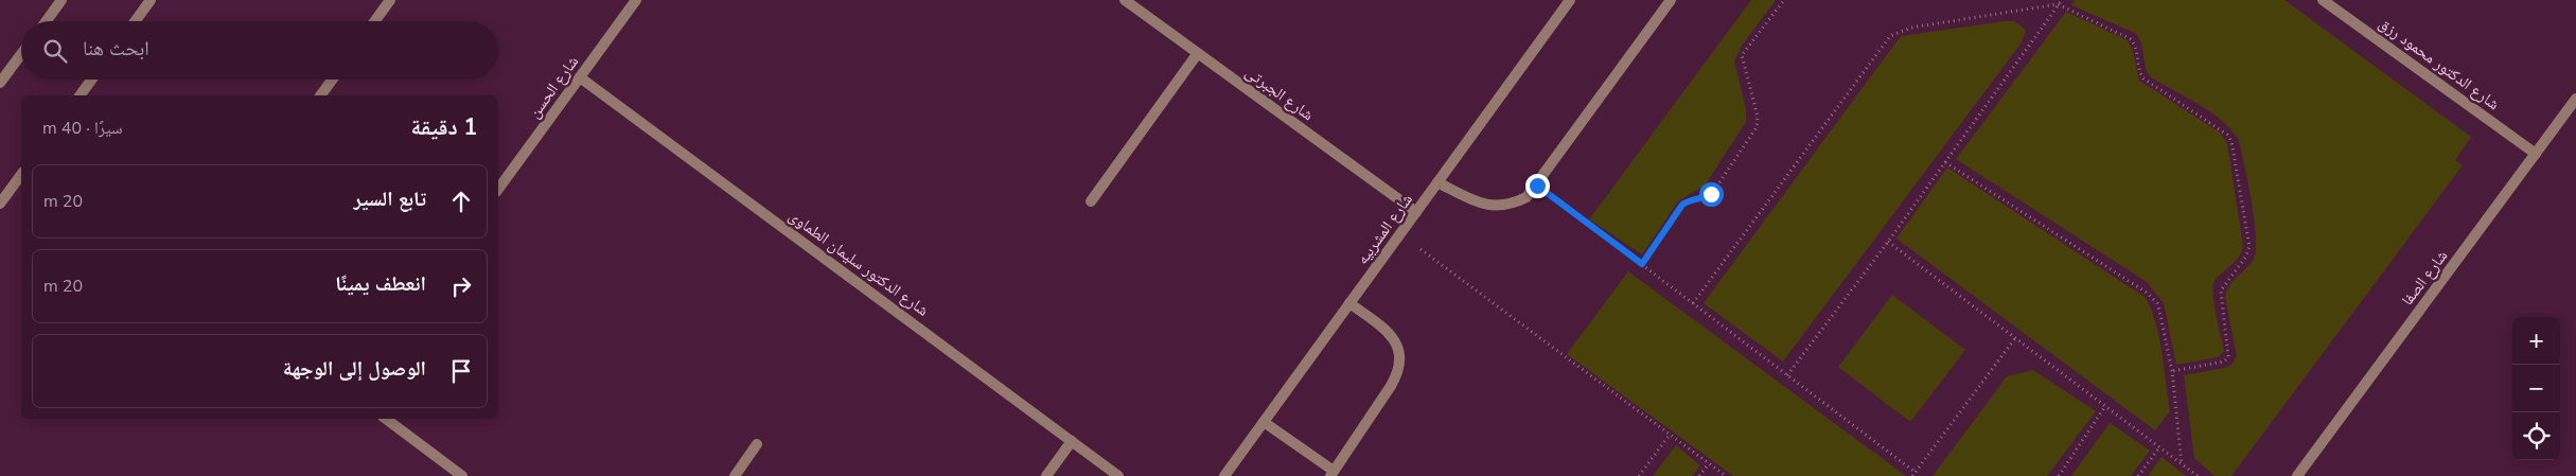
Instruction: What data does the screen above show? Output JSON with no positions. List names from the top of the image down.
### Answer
{
  "streets": {
    "street": [
      "شارع الدكتور محمود رزق",
      "شارع الحسن",
      "شارع الجبرتى",
      "شارع المشربيه",
      "شارع الدكتور سليمان الطماوى",
      "شارع الصفا"
    ]
  },
  "crossings": [
    ["شارع الدكتور محمود رزق", "شارع الصفا"],
    ["شارع الحسن", "شارع الدكتور سليمان الطماوى"],
    ["شارع الجبرتى", "شارع المشربيه"]
  ],
  "page": {
    "search": "ابحث هنا",
    "heading": ["1 دقيقة", "سيرًا · 40 m"],
    "list": [
      ["تابع السير", "20 m"],
      ["انعطف يمينًا", "20 m"],
      "الوصول إلى الوجهة"
    ],
    "map_buttons": ["+", "−"]
  }
}
